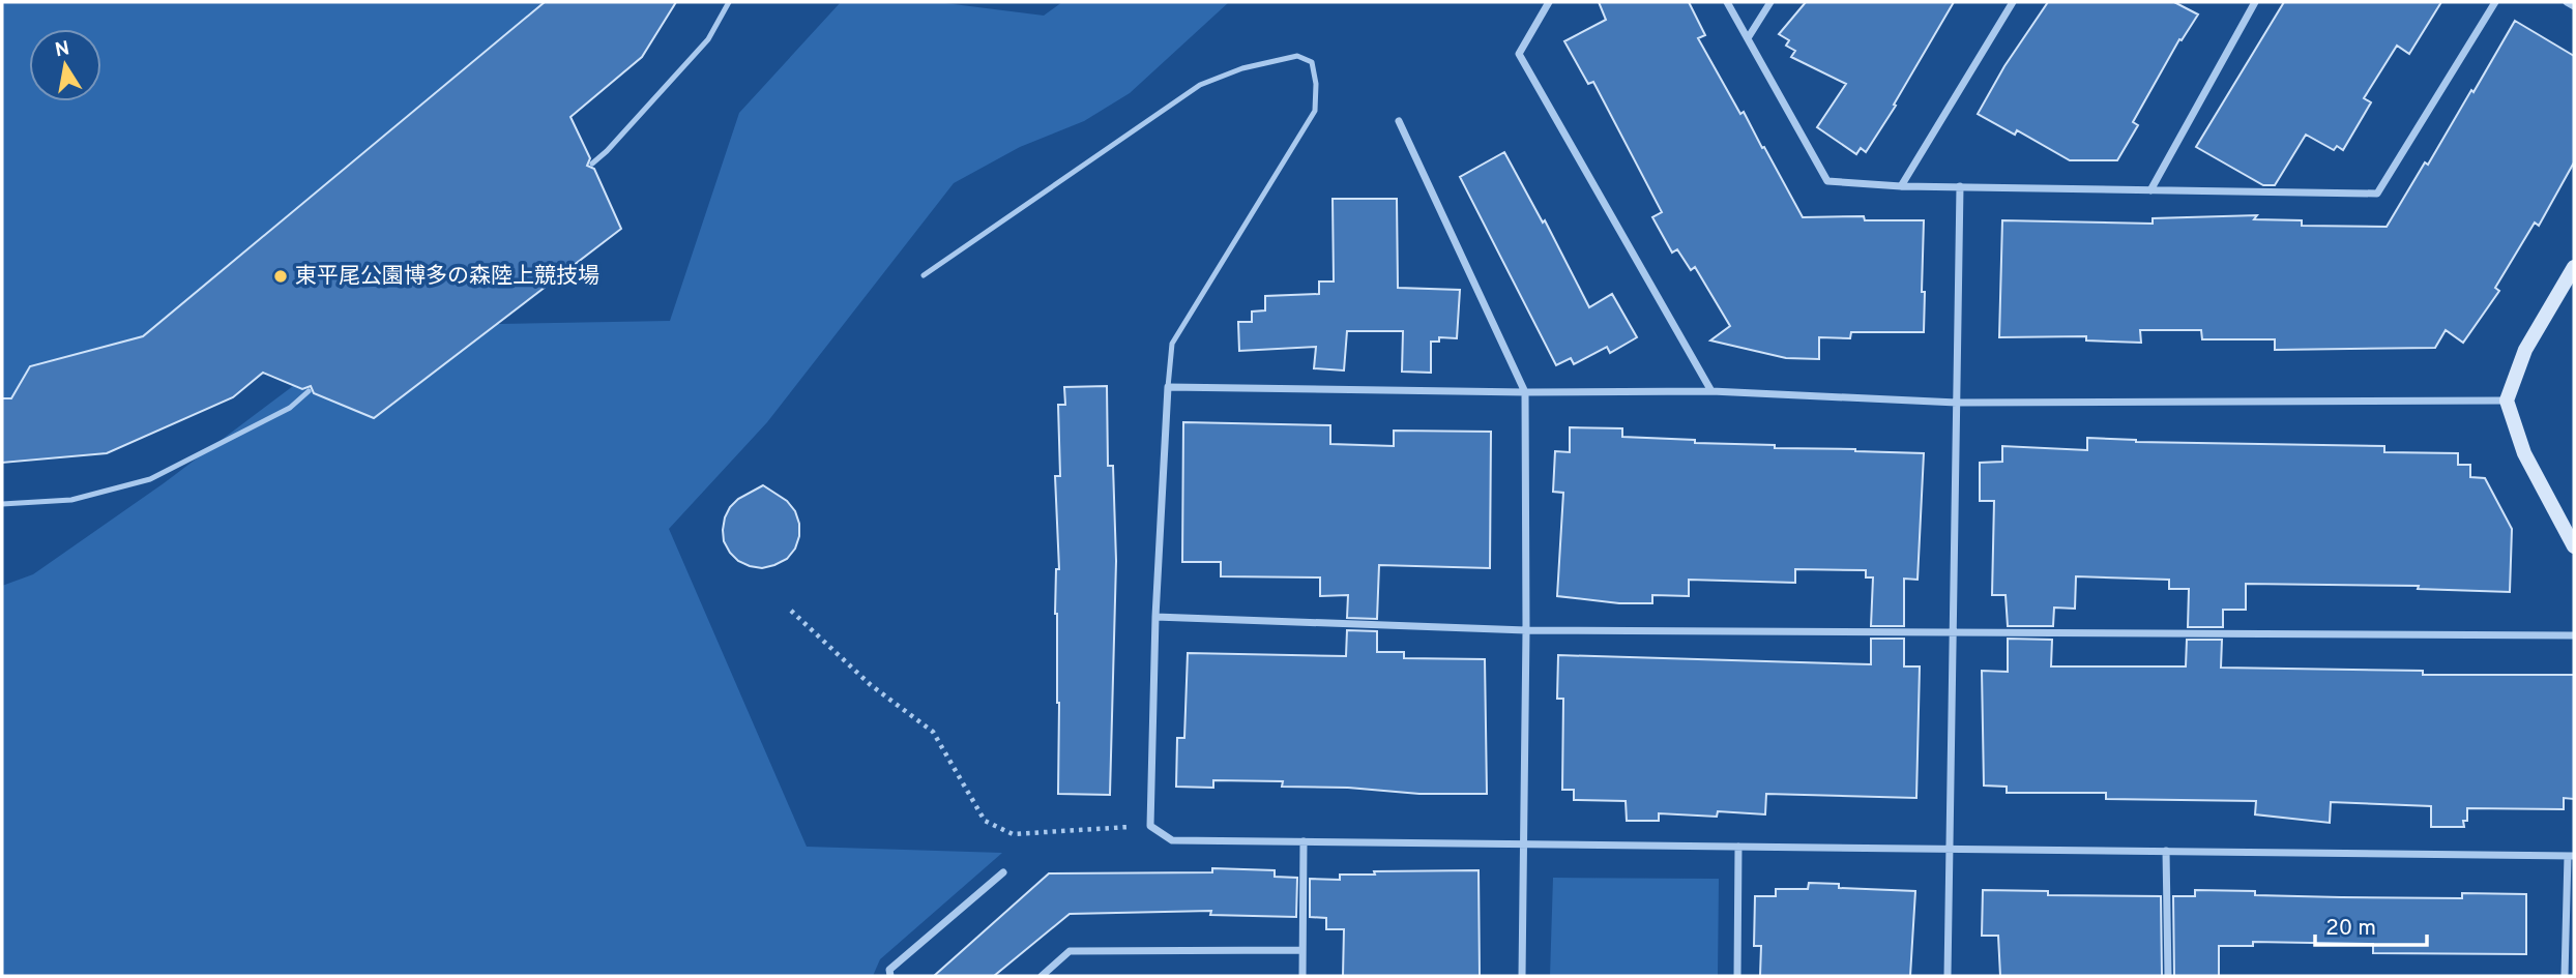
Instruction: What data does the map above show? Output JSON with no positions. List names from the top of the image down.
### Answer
{
  "places": ["東平尾公園博多の森陸上競技場"],
  "scale_bar": "20 m",
  "north": "top"
}
